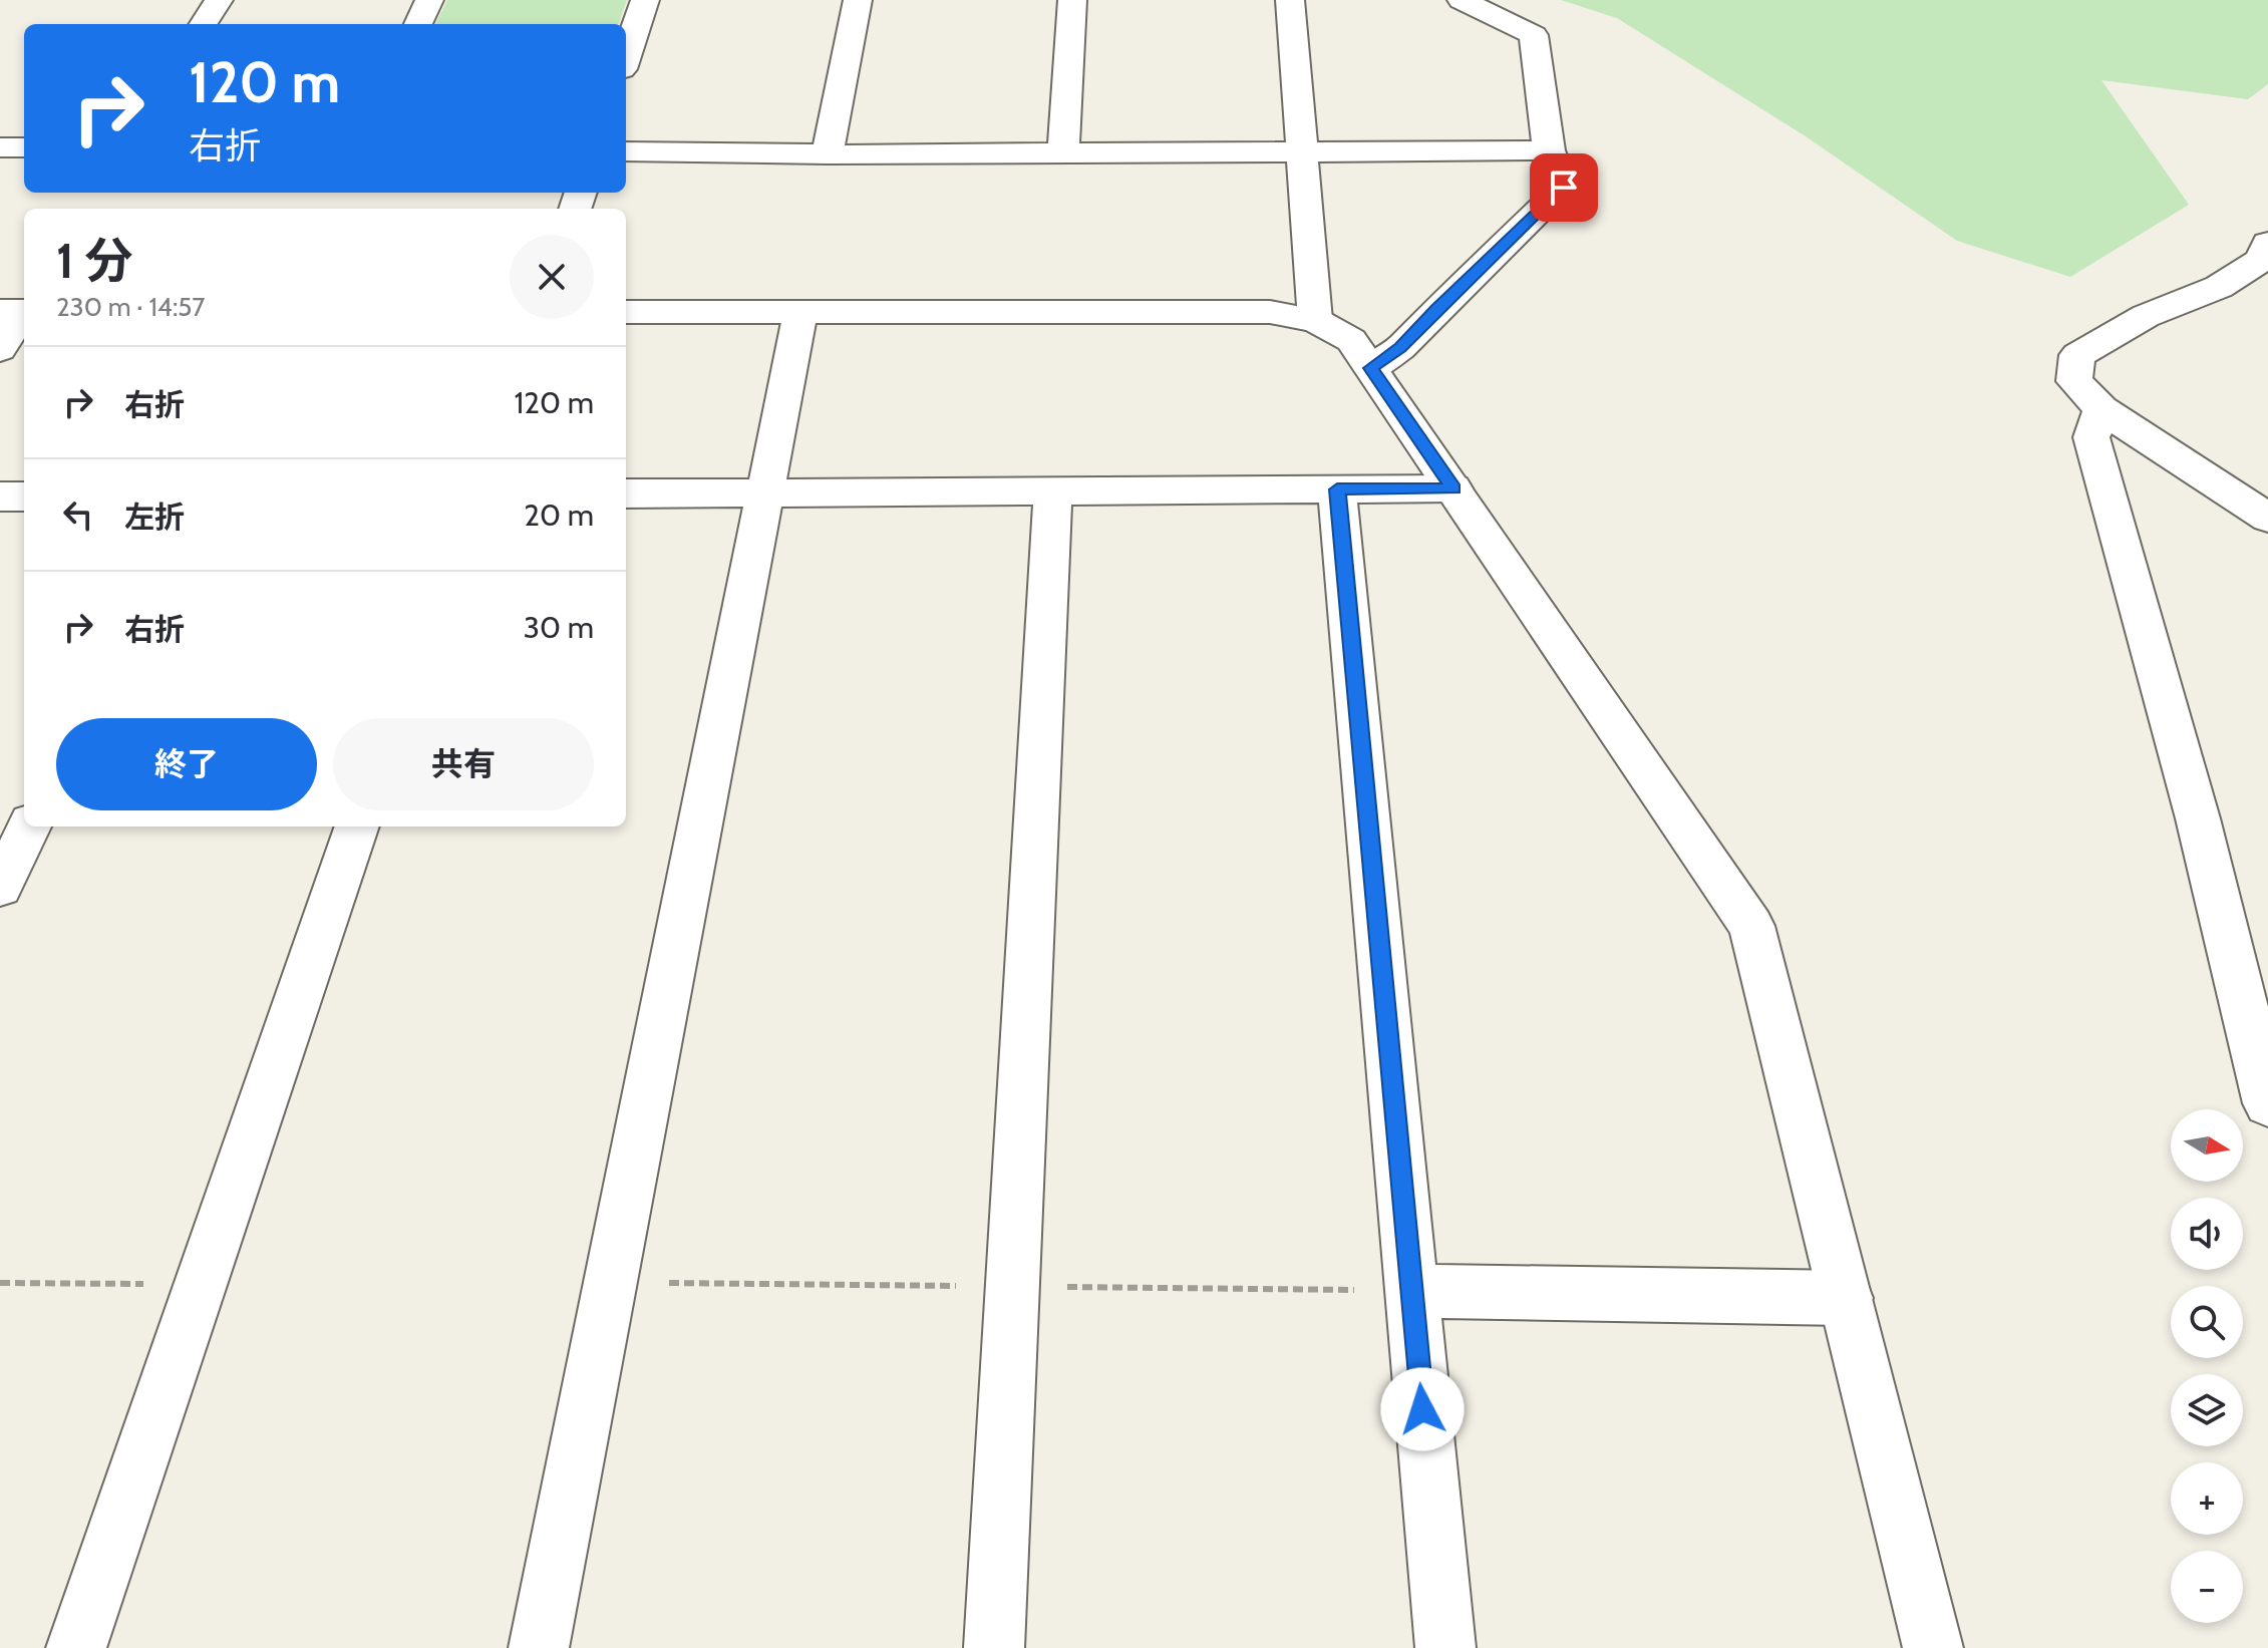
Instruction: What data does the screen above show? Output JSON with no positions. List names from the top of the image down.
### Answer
{
  "north": "right",
  "page": {
    "turn": ["120 m", "右折"],
    "heading": ["1 分", "230 m · 14:57"],
    "list": [
      {
        "name": "右折",
        "value": "120 m"
      },
      {
        "name": "左折",
        "value": "20 m"
      },
      {
        "name": "右折",
        "value": "30 m"
      }
    ],
    "buttons": ["終了", "共有"],
    "map_buttons": ["+", "−"]
  }
}
